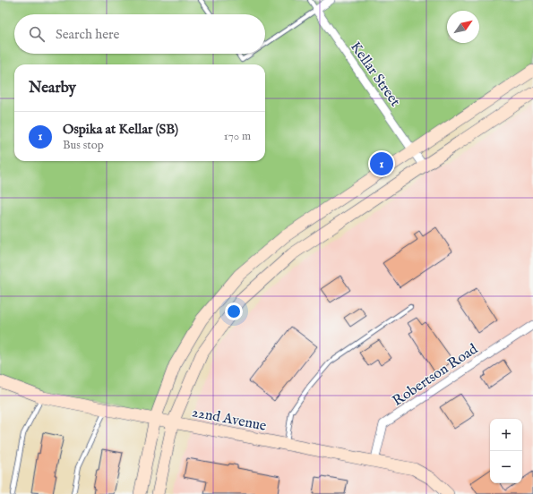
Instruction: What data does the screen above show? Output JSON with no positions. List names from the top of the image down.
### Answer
{
  "streets": {
    "main road": ["22nd Avenue"],
    "street": ["Kellar Street", "Robertson Road"]
  },
  "crossings": [
    ["Robertson Road", "22nd Avenue"]
  ],
  "north": "top right",
  "page": {
    "search": "Search here",
    "heading": "Nearby",
    "list": [
      {
        "mark": "1",
        "name": "Ospika at Kellar (SB)",
        "note": "Bus stop",
        "value": "170 m"
      }
    ],
    "pins": "1",
    "map_buttons": ["+", "−"]
  }
}
